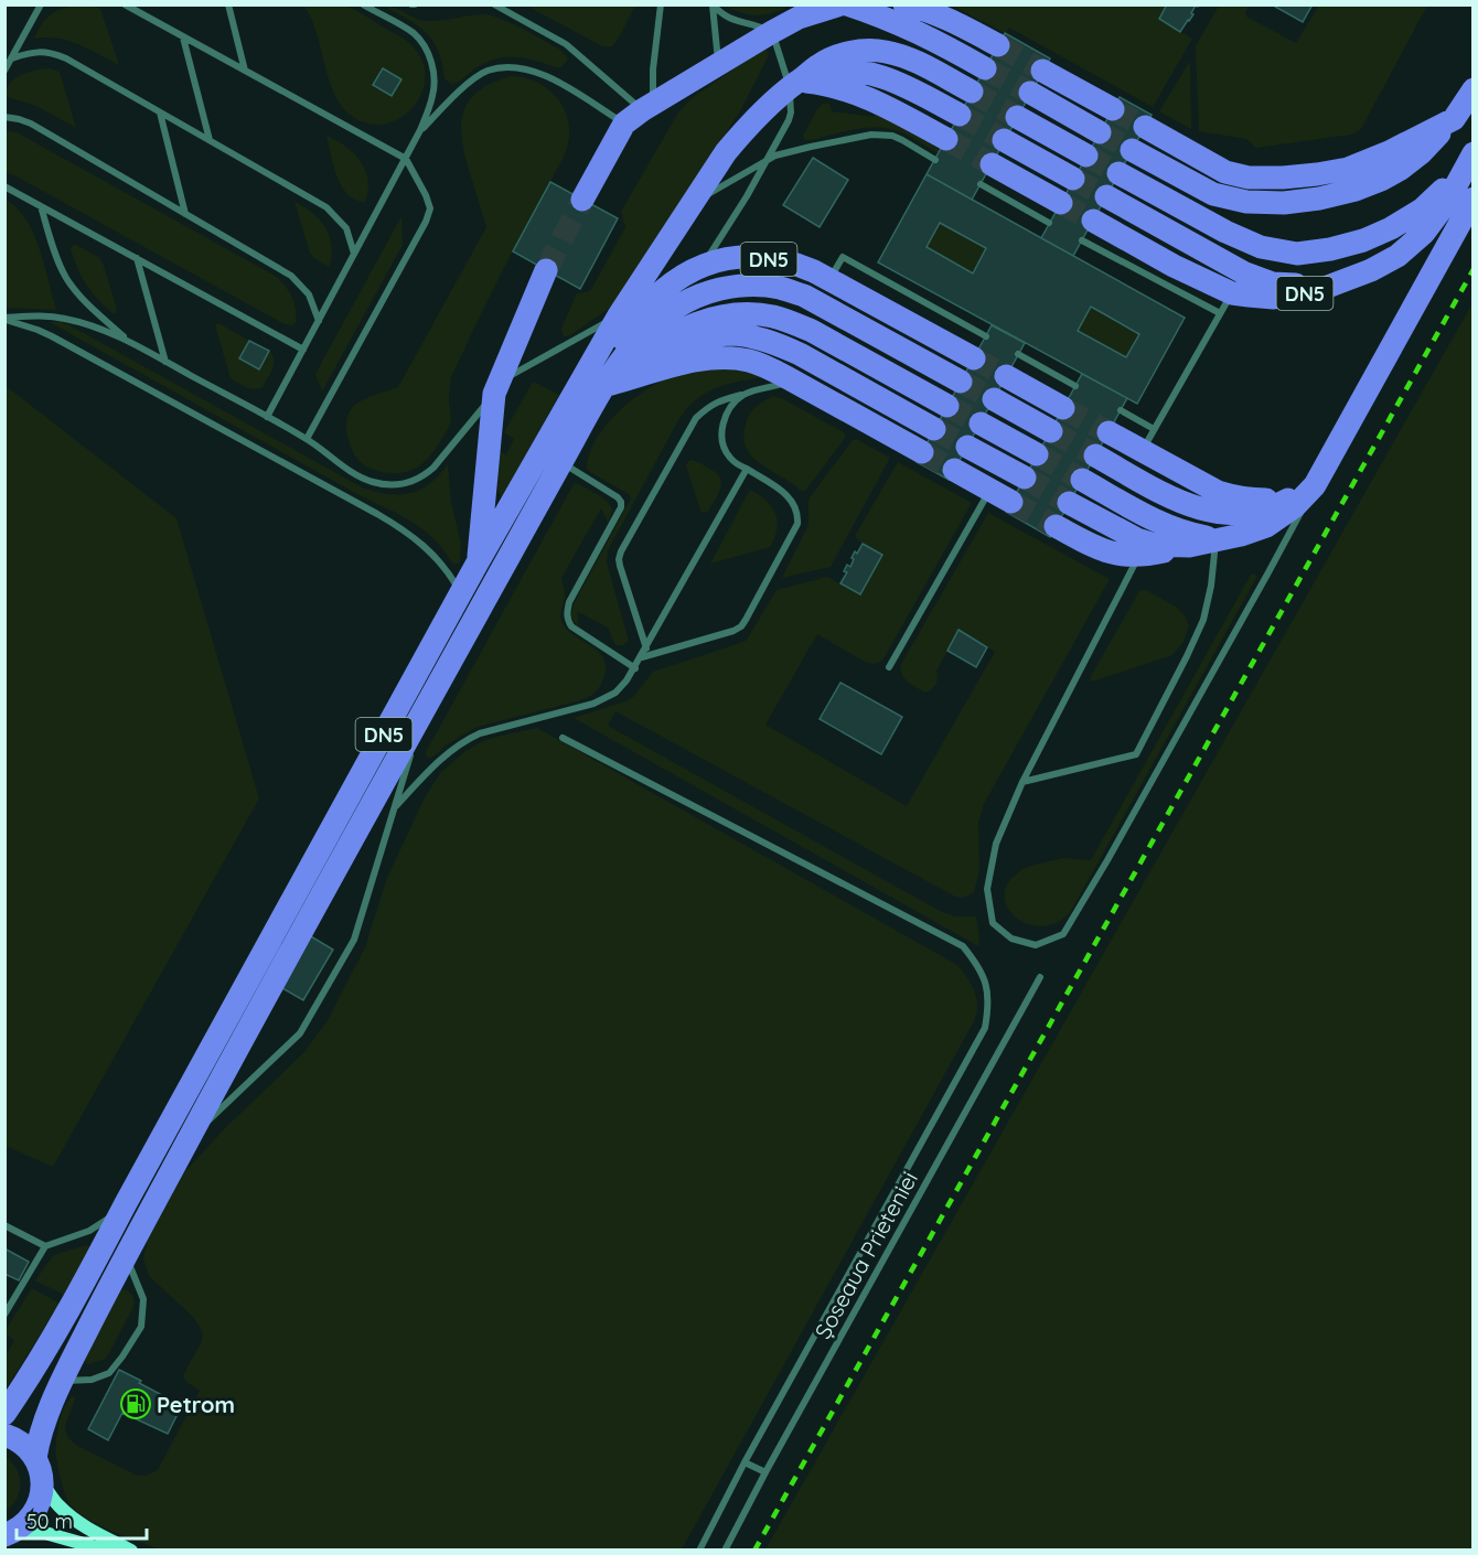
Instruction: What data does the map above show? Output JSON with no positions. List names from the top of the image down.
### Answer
{
  "streets": {
    "highway": ["DN5"],
    "lane": ["Șoseaua Prieteniei"]
  },
  "places": {
    "fuel station": ["Petrom"]
  },
  "scale_bar": "50 m"
}
